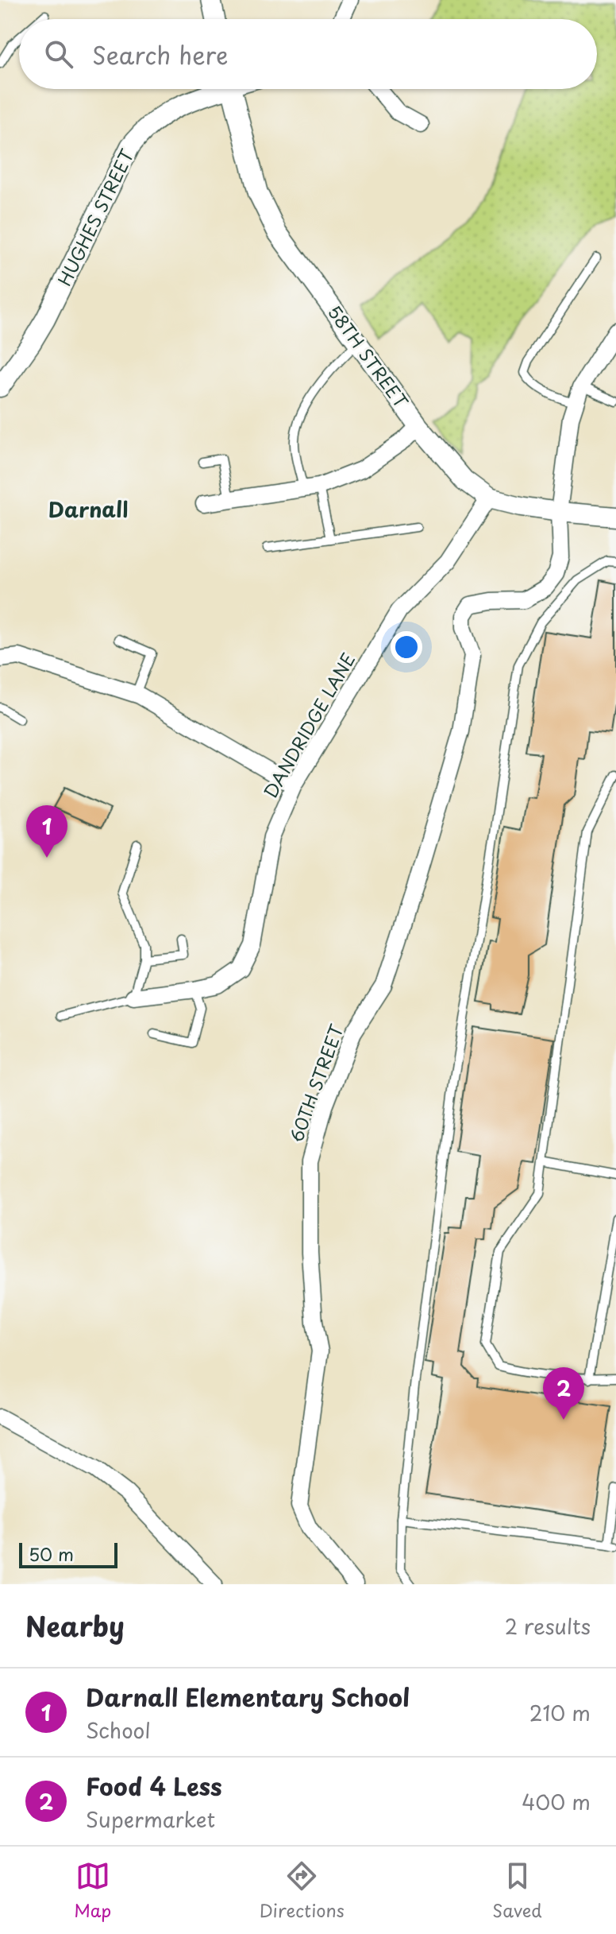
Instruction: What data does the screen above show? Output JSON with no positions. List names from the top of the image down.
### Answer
{
  "streets": {
    "street": [
      "HUGHES STREET",
      "58TH STREET",
      "DANDRIDGE LANE",
      "60TH STREET"
    ]
  },
  "crossings": [
    ["58TH STREET", "DANDRIDGE LANE"],
    ["58TH STREET", "60TH STREET"]
  ],
  "districts": ["Darnall"],
  "scale_bar": "50 m",
  "page": {
    "search": "Search here",
    "pins": ["1", "2"],
    "scale": "50 m",
    "heading": ["Nearby", "2 results"],
    "list": [
      {
        "mark": "1",
        "name": "Darnall Elementary School",
        "note": "School",
        "value": "210 m"
      },
      {
        "mark": "2",
        "name": "Food 4 Less",
        "note": "Supermarket",
        "value": "400 m"
      }
    ],
    "nav": ["Map", "Directions", "Saved"]
  }
}
